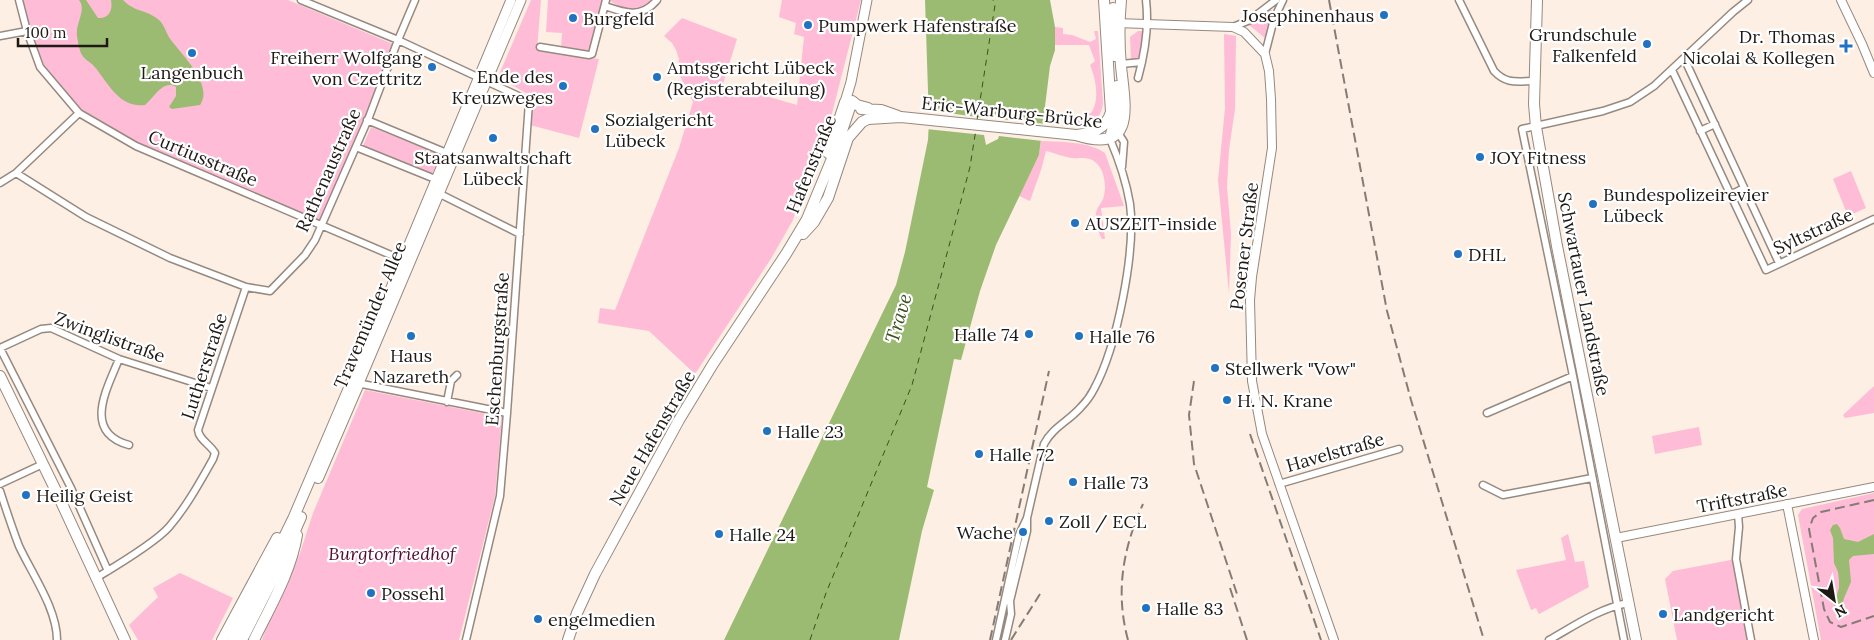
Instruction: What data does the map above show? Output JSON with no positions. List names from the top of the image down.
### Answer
{
  "streets": {
    "main road": [
      "Eric-Warburg-Brücke",
      "Hafenstraße",
      "Schwartauer Landstraße",
      "Travemünder Allee",
      "Neue Hafenstraße"
    ],
    "street": [
      "Curtiusstraße",
      "Rathenaustraße",
      "Syltstraße",
      "Posener Straße",
      "Zwinglistraße",
      "Eschenburgstraße",
      "Lutherstraße",
      "Havelstraße",
      "Triftstraße"
    ]
  },
  "crossings": [
    ["Eric-Warburg-Brücke", "Hafenstraße"],
    ["Curtiusstraße", "Rathenaustraße"],
    ["Curtiusstraße", "Travemünder Allee"],
    ["Hafenstraße", "Neue Hafenstraße"],
    ["Rathenaustraße", "Lutherstraße"],
    ["Posener Straße", "Havelstraße"],
    ["Schwartauer Landstraße", "Triftstraße"],
    ["Travemünder Allee", "Eschenburgstraße"],
    ["Zwinglistraße", "Lutherstraße"]
  ],
  "water": ["Trave"],
  "parks": ["Burgtorfriedhof"],
  "places": {
    "other": [
      "Josephinenhaus",
      "Burgfeld",
      "Pumpwerk Hafenstraße",
      "Grundschule Falkenfeld",
      "Langenbuch",
      "Freiherr Wolfgang von Czettritz",
      "Amtsgericht Lübeck (Registerabteilung)",
      "Ende des Kreuzweges",
      "Sozialgericht Lübeck",
      "Staatsanwaltschaft Lübeck",
      "JOY Fitness",
      "Bundespolizeirevier Lübeck",
      "AUSZEIT-inside",
      "DHL",
      "Halle 74",
      "Haus Nazareth",
      "Halle 76",
      "Stellwerk \"Vow\"",
      "H. N. Krane",
      "Halle 23",
      "Halle 72",
      "Halle 73",
      "Heilig Geist",
      "Zoll / ECL",
      "Wache",
      "Halle 24",
      "Possehl",
      "Halle 83",
      "Landgericht",
      "engelmedien"
    ],
    "health": ["Dr. Thomas Nicolai & Kollegen"]
  },
  "scale_bar": "100 m",
  "north": "bottom right"
}
